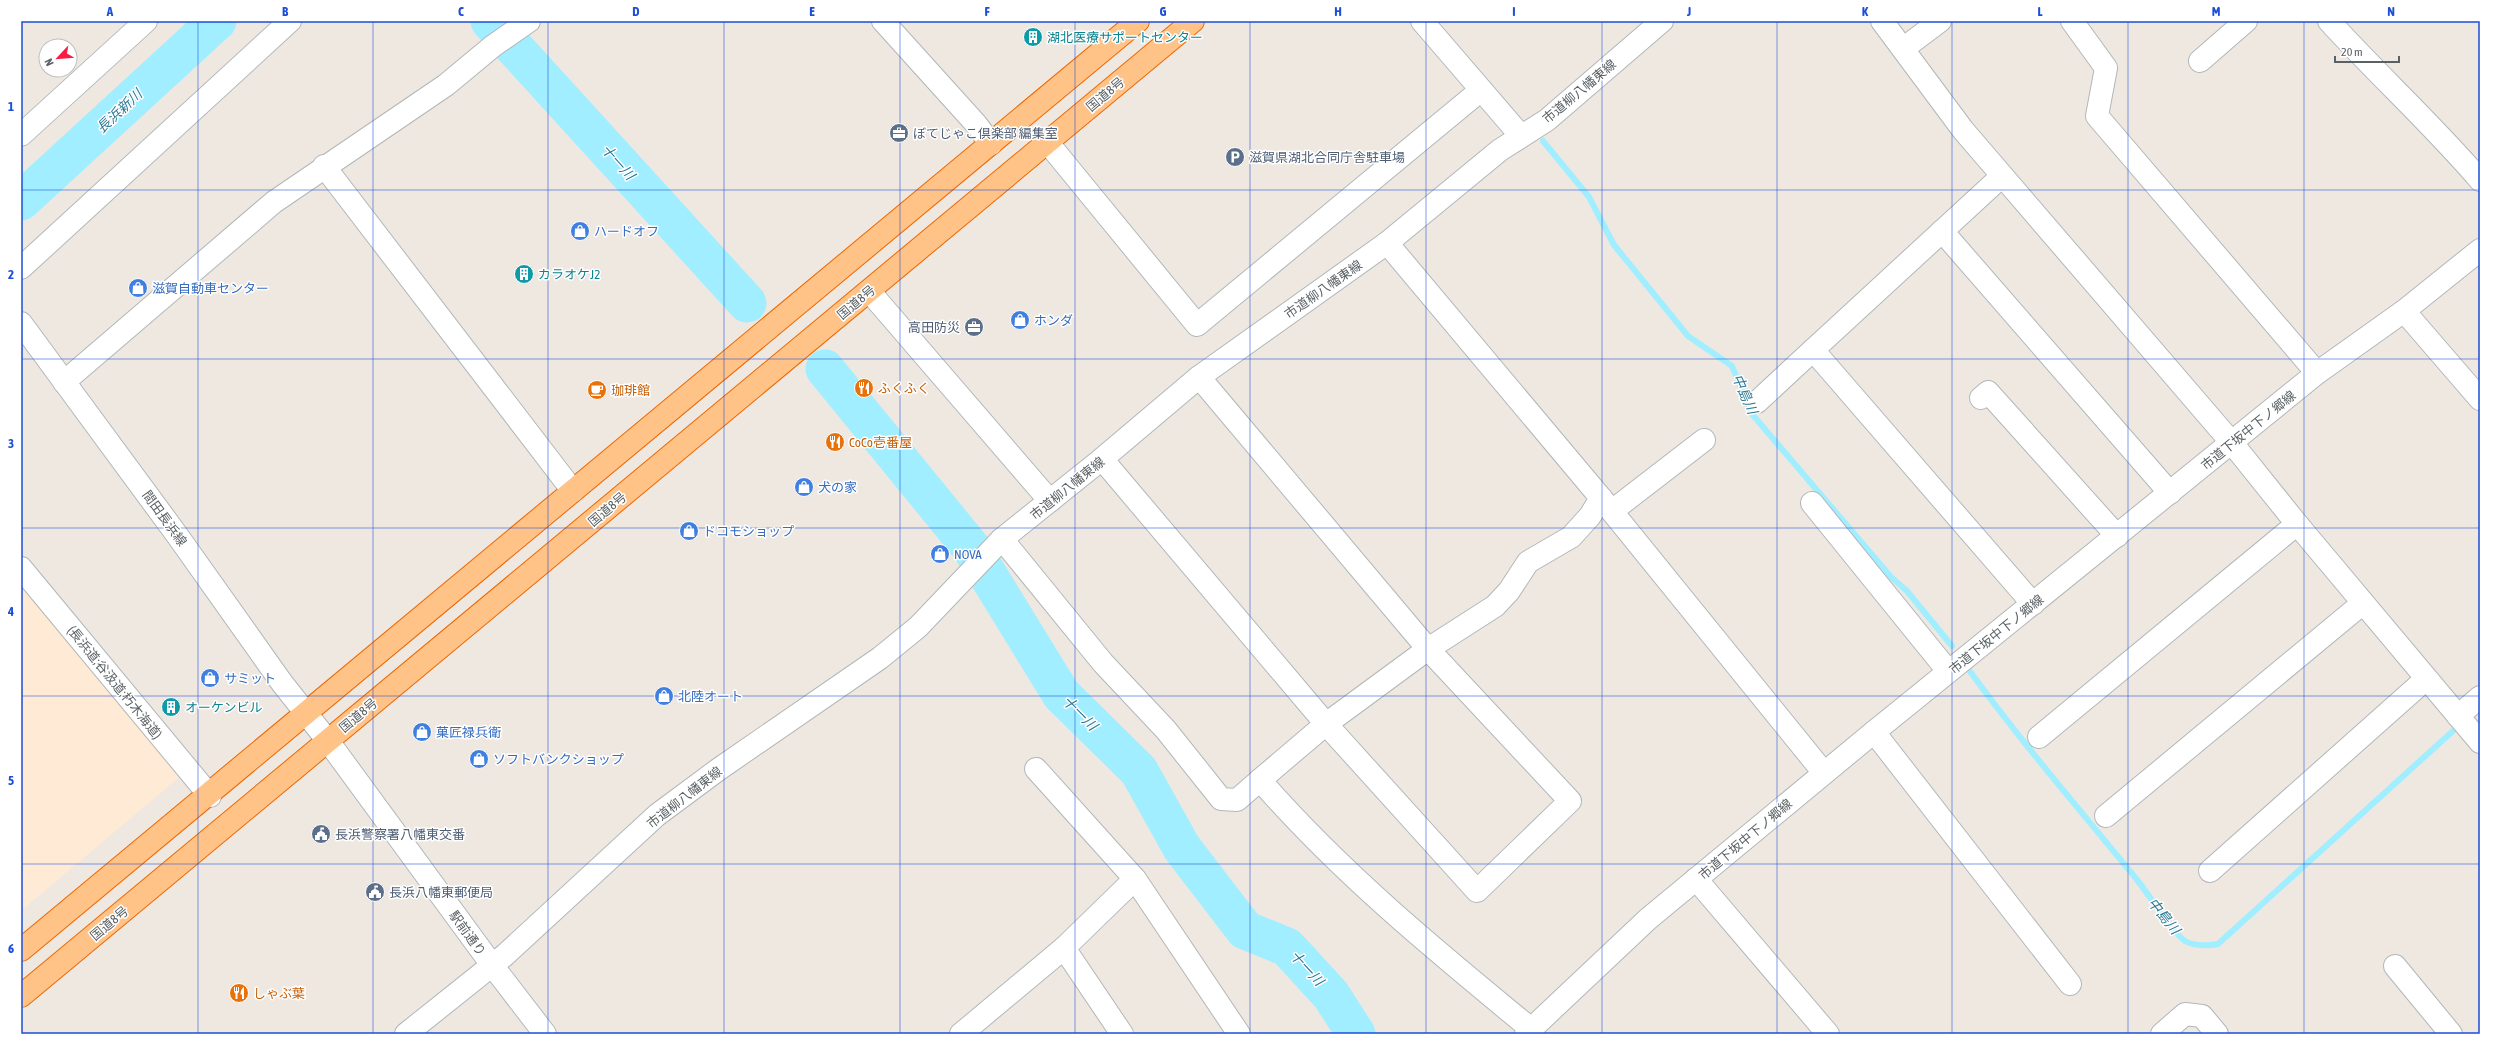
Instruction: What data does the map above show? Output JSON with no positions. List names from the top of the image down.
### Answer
{
  "streets": {
    "highway": ["国道8号"],
    "street": [
      "市道柳八幡東線",
      "市道下坂中下ノ郷線",
      "間田長浜線",
      "(長浜道;谷汲道;朽木海道)",
      "駅前通り"
    ]
  },
  "crossings": [
    ["市道柳八幡東線", "駅前通り"],
    ["国道8号", "駅前通り"],
    ["間田長浜線", "駅前通り"]
  ],
  "water": ["長浜新川", "十一川", "中島川"],
  "places": {
    "building": ["湖北医療サポートセンター", "カラオケJ2", "オーケンビル"],
    "office": ["ぼてじゃこ倶楽部 編集室", "高田防災"],
    "parking": ["滋賀県湖北合同庁舎駐車場"],
    "shop": [
      "ハードオフ",
      "滋賀自動車センター",
      "ホンダ",
      "犬の家",
      "ドコモショップ",
      "NOVA",
      "サミット",
      "北陸オート",
      "菓匠禄兵衛",
      "ソフトバンクショップ"
    ],
    "restaurant": ["ふくふく", "CoCo壱番屋", "しゃぶ葉"],
    "cafe": ["珈琲館"],
    "public building": ["長浜警察署八幡東交番", "長浜八幡東郵便局"]
  },
  "scale_bar": "20 m",
  "north": "bottom left",
  "grid": {
    "columns": [
      "A",
      "B",
      "C",
      "D",
      "E",
      "F",
      "G",
      "H",
      "I",
      "J",
      "K",
      "L",
      "M",
      "N"
    ],
    "rows": [
      "1",
      "2",
      "3",
      "4",
      "5",
      "6"
    ]
  }
}
